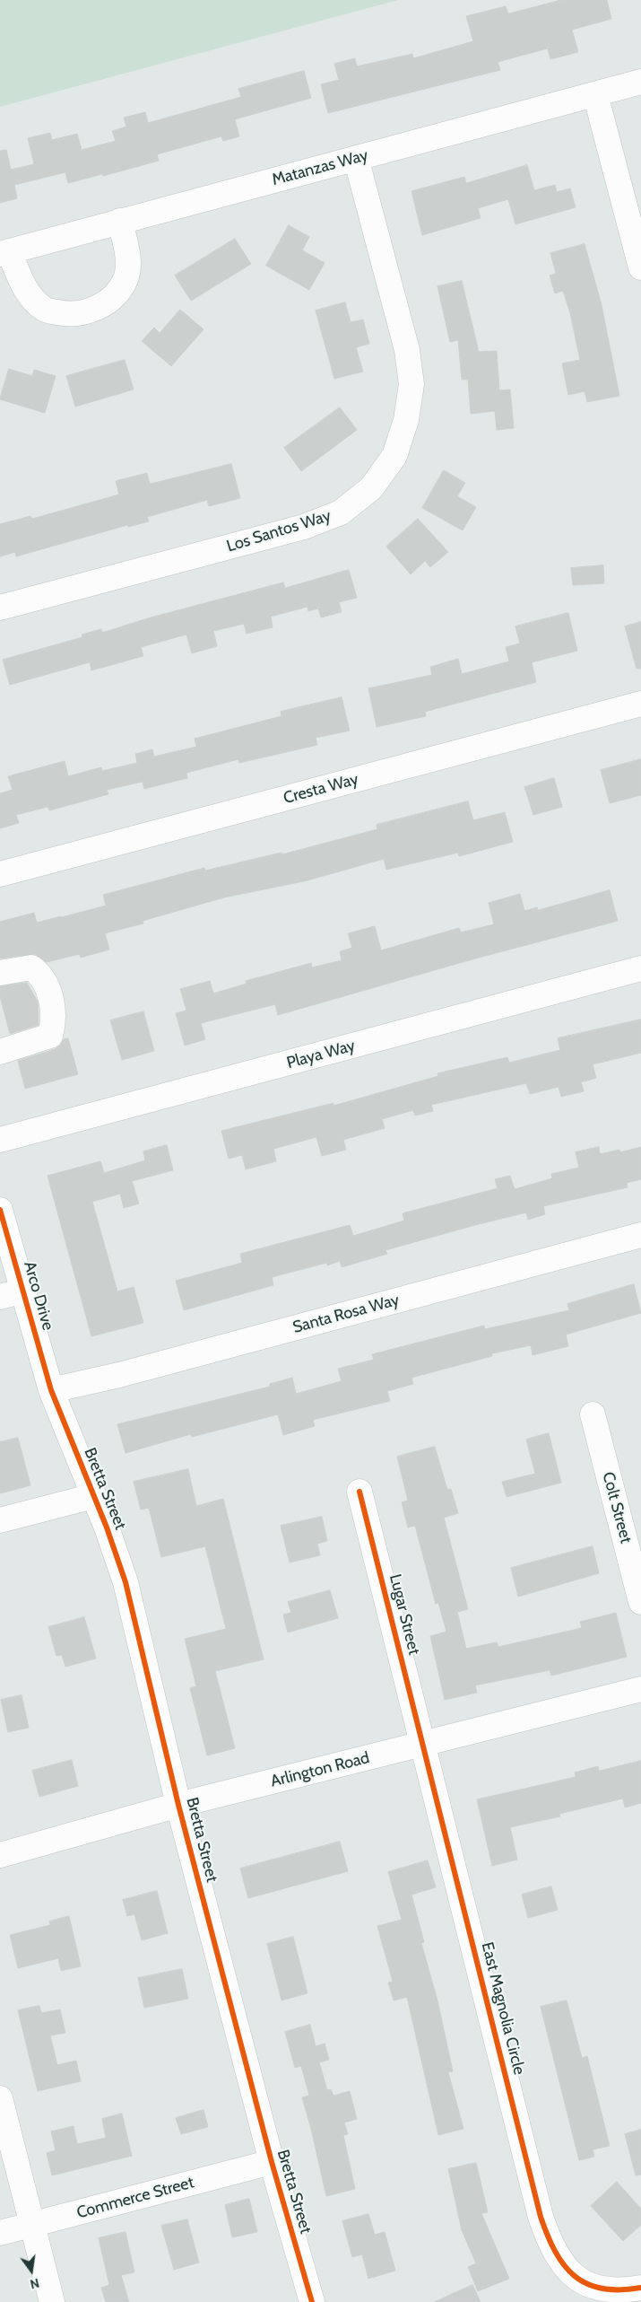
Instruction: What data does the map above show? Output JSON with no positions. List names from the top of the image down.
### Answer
{
  "streets": {
    "street": [
      "Matanzas Way",
      "Los Santos Way",
      "Cresta Way",
      "Playa Way",
      "Arco Drive",
      "Santa Rosa Way",
      "Bretta Street",
      "Colt Street",
      "Lugar Street",
      "Arlington Road",
      "East Magnolia Circle",
      "Commerce Street"
    ]
  },
  "crossings": [
    ["Matanzas Way", "Los Santos Way"],
    ["Arco Drive", "Santa Rosa Way"],
    ["Arco Drive", "Bretta Street"],
    ["Santa Rosa Way", "Bretta Street"],
    ["Bretta Street", "Arlington Road"],
    ["Bretta Street", "Commerce Street"],
    ["Lugar Street", "Arlington Road"],
    ["Lugar Street", "East Magnolia Circle"],
    ["Arlington Road", "East Magnolia Circle"]
  ],
  "north": "bottom"
}
